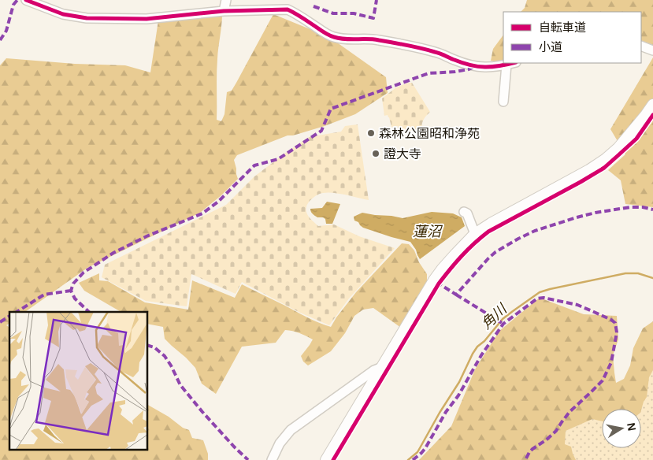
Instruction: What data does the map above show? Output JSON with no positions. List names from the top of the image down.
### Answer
{
  "water": ["蓮沼", "角川"],
  "places": ["森林公園昭和浄苑", "證大寺"],
  "legend": ["自転車道", "小道"],
  "north": "right"
}
